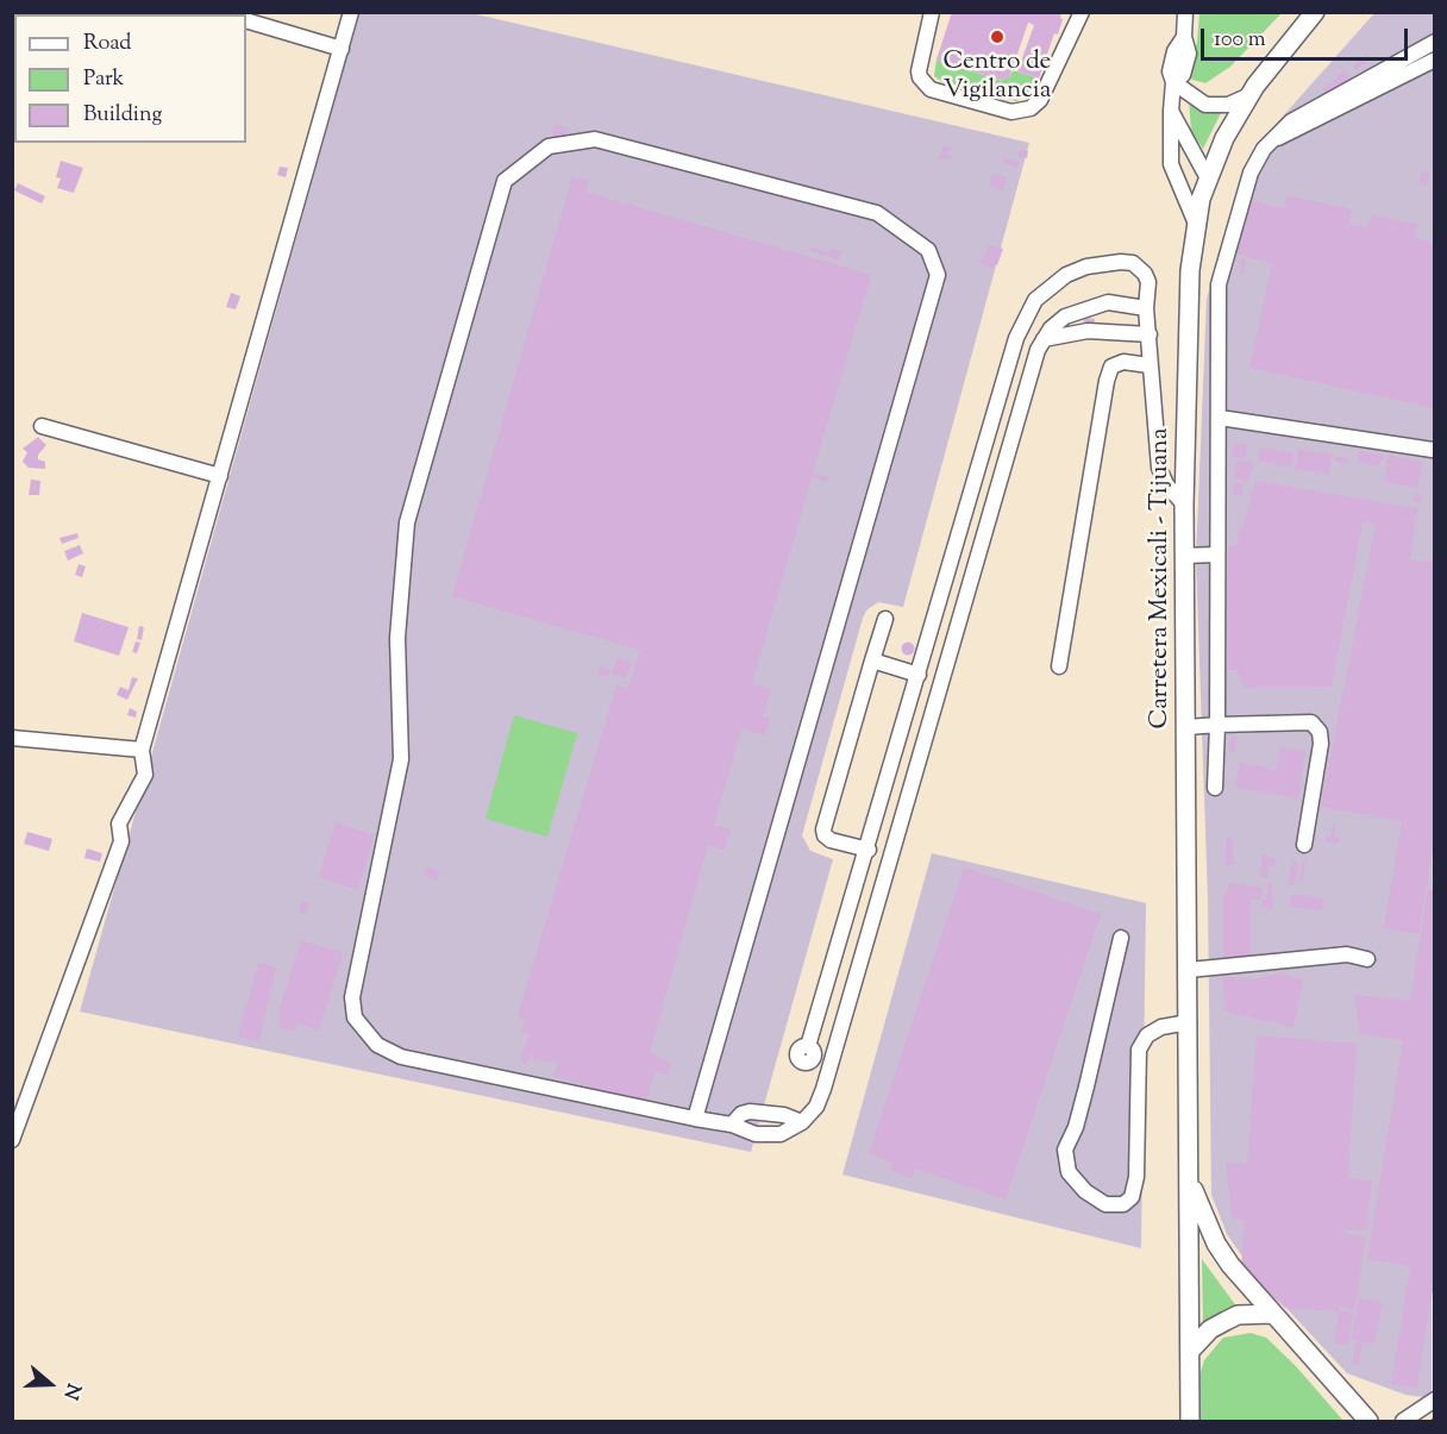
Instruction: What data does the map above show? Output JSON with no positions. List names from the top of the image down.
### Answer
{
  "streets": {
    "main road": ["Carretera Mexicali - Tijuana"]
  },
  "places": ["Centro de Vigilancia"],
  "legend": ["Road", "Park", "Building"],
  "scale_bar": "100 m",
  "north": "right"
}
